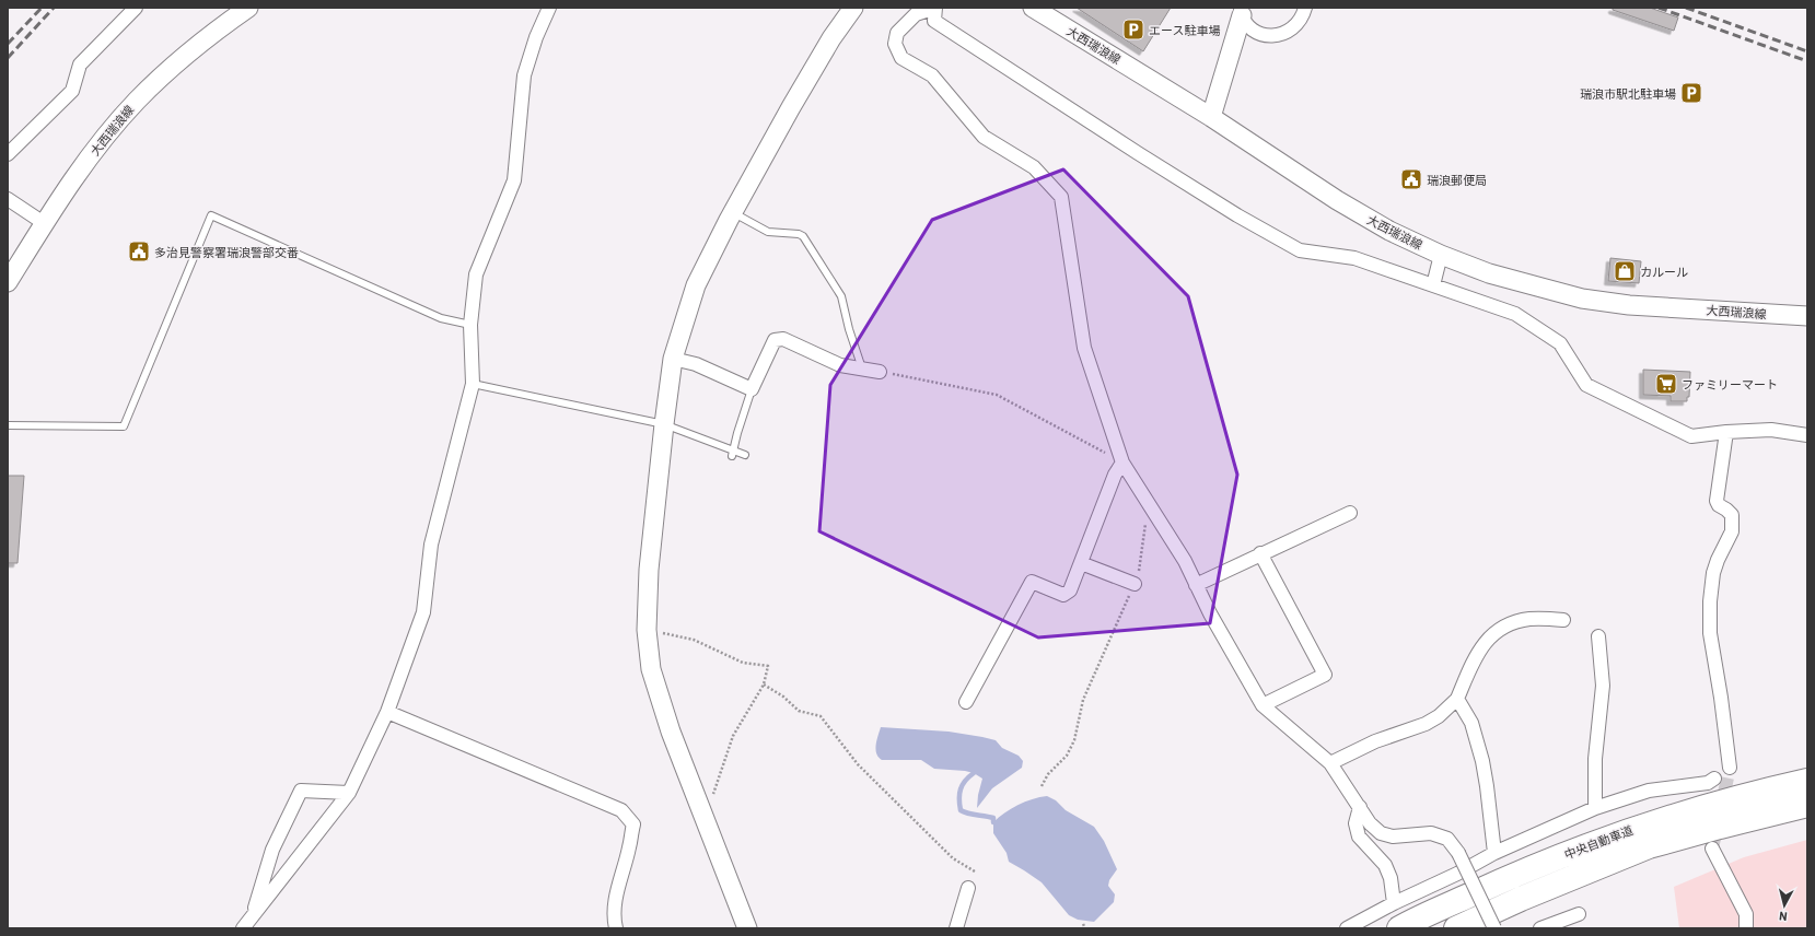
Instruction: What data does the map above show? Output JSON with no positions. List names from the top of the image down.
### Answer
{
  "streets": {
    "highway": ["中央自動車道"],
    "main road": ["大西瑞浪線"]
  },
  "places": {
    "parking": ["エース駐車場", "瑞浪市駅北駐車場"],
    "public building": ["瑞浪郵便局", "多治見警察署瑞浪警部交番"],
    "shop": ["カルール"],
    "supermarket": ["ファミリーマート"]
  },
  "north": "bottom"
}
